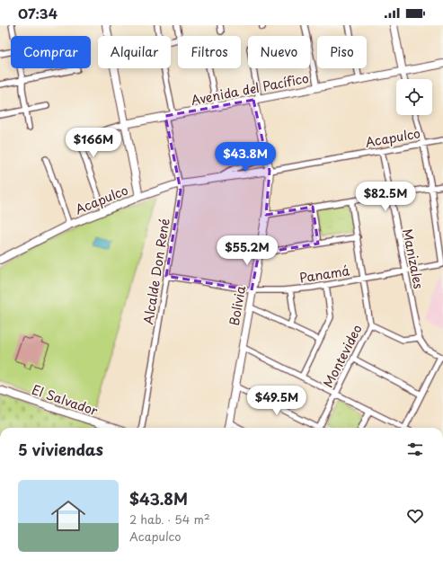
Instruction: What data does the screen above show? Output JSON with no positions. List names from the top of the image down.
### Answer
{
  "streets": {
    "street": [
      "Avenida del Pacífico",
      "Acapulco",
      "Manizales",
      "Alcalde Don René",
      "Panamá",
      "Bolivia",
      "Montevideo",
      "El Salvador"
    ]
  },
  "crossings": [
    ["Avenida del Pacífico", "Alcalde Don René"],
    ["Avenida del Pacífico", "Bolivia"],
    ["Acapulco", "Manizales"],
    ["Acapulco", "Alcalde Don René"],
    ["Acapulco", "Bolivia"],
    ["Manizales", "Panamá"],
    ["Alcalde Don René", "Panamá"],
    ["Panamá", "Bolivia"],
    ["Panamá", "Montevideo"]
  ],
  "page": {
    "status": "07:34",
    "chip": [
      "Comprar",
      "Alquilar",
      "Filtros",
      "Nuevo",
      "Piso"
    ],
    "price": [
      "$166M",
      "$43.8M",
      "$82.5M",
      "$55.2M",
      "$49.5M"
    ],
    "heading": "5 viviendas",
    "list": [
      {
        "name": "$43.8M",
        "note": "2 hab. · 54 m² · Acapulco"
      }
    ]
  }
}
